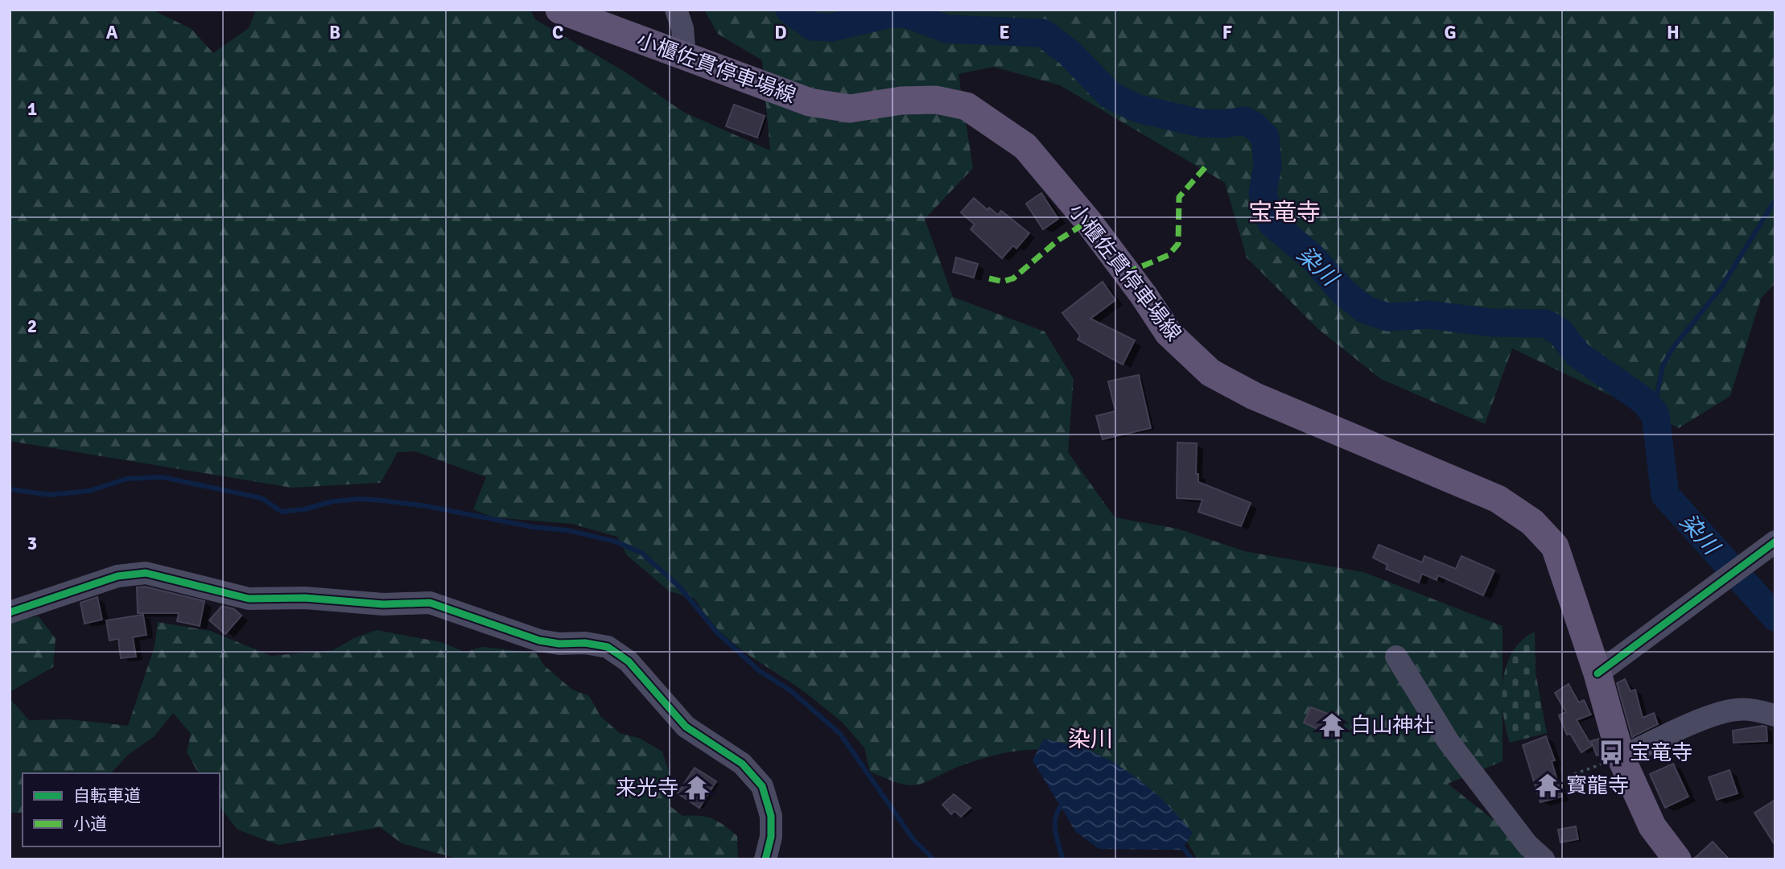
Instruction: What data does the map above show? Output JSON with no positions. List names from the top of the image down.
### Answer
{
  "streets": {
    "main road": ["小櫃佐貫停車場線"]
  },
  "districts": ["宝竜寺", "染川"],
  "water": ["染川"],
  "places": {
    "temple": ["白山神社", "寳龍寺", "来光寺"],
    "bus stop": ["宝竜寺"]
  },
  "legend": ["自転車道", "小道"],
  "grid": {
    "columns": [
      "A",
      "B",
      "C",
      "D",
      "E",
      "F",
      "G",
      "H"
    ],
    "rows": ["1", "2", "3"]
  }
}
